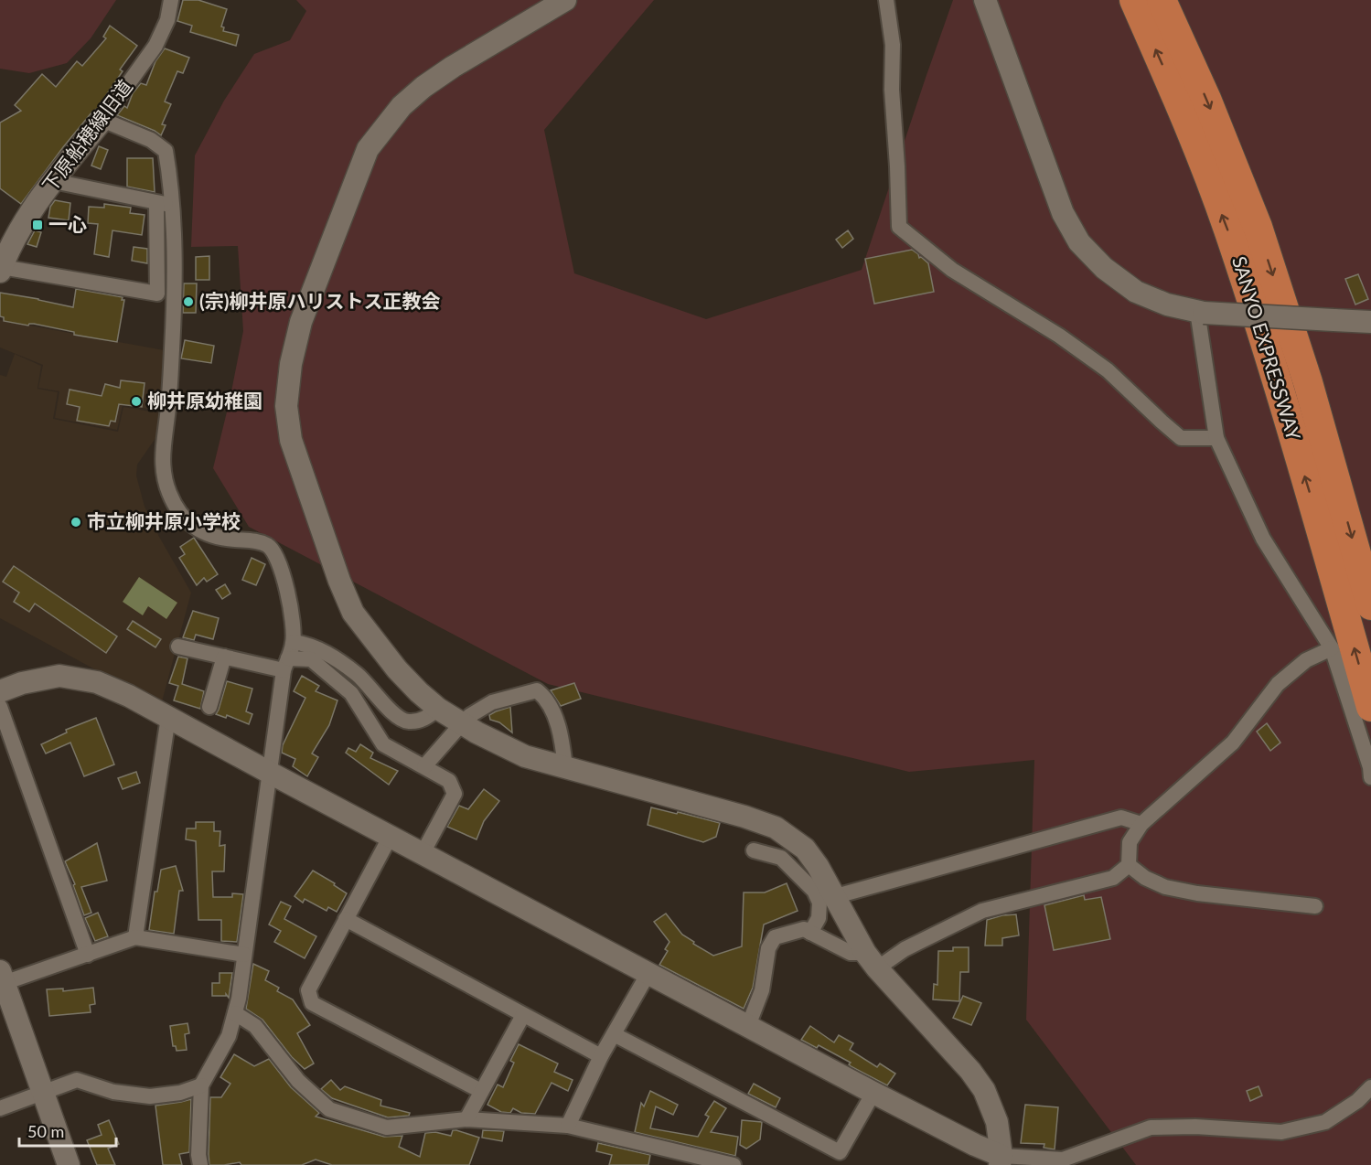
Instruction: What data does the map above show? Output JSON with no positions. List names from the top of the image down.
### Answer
{
  "streets": {
    "highway": ["SANYO EXPRESSWAY"],
    "street": ["下原船穂線旧道"]
  },
  "places": {
    "transit": ["一心"],
    "other": ["(宗)柳井原ハリストス正教会", "柳井原幼稚園", "市立柳井原小学校"]
  },
  "scale_bar": "50 m"
}
